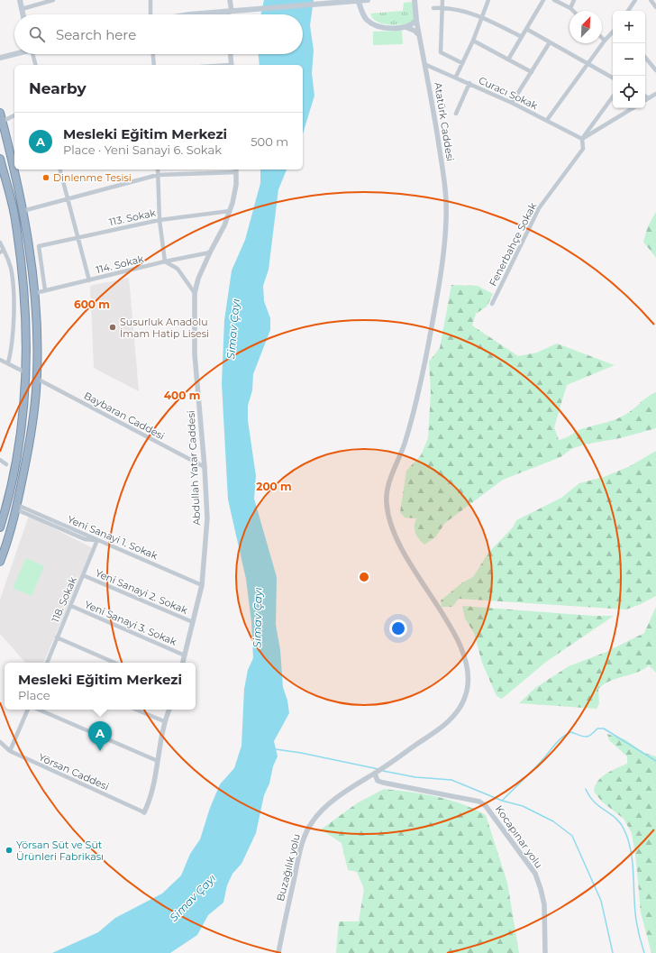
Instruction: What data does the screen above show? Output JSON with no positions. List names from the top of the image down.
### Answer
{
  "streets": {
    "main road": ["Atatürk Caddesi"],
    "street": [
      "Curacı Sokak",
      "113. Sokak",
      "Fenerbahçe Sokak",
      "114. Sokak",
      "Baybaran Caddesi",
      "Abdullah Yatar Caddesi",
      "Yeni Sanayi 1. Sokak",
      "Yeni Sanayi 2. Sokak",
      "118. Sokak",
      "Yeni Sanayi 3. Sokak",
      "Yörsan Caddesi",
      "Kocapınar yolu",
      "Buzağılık yolu"
    ]
  },
  "crossings": [
    ["Curacı Sokak", "Atatürk Caddesi"],
    ["Curacı Sokak", "Fenerbahçe Sokak"],
    ["Atatürk Caddesi", "Buzağılık yolu"],
    ["113. Sokak", "114. Sokak"],
    ["113. Sokak", "Abdullah Yatar Caddesi"],
    ["114. Sokak", "Abdullah Yatar Caddesi"],
    ["Baybaran Caddesi", "Abdullah Yatar Caddesi"],
    ["Abdullah Yatar Caddesi", "Yeni Sanayi 1. Sokak"],
    ["Abdullah Yatar Caddesi", "Yeni Sanayi 2. Sokak"],
    ["Abdullah Yatar Caddesi", "Yeni Sanayi 3. Sokak"],
    ["Yeni Sanayi 1. Sokak", "118. Sokak"],
    ["Yeni Sanayi 2. Sokak", "118. Sokak"],
    ["118. Sokak", "Yeni Sanayi 3. Sokak"],
    ["Kocapınar yolu", "Buzağılık yolu"]
  ],
  "water": ["Simav Çayı"],
  "places": ["Dinlenme Tesisi", "Susurluk Anadolu İmam Hatip Lisesi", "Yörsan Süt ve Süt Ürünleri Fabrikası"],
  "north": "top right",
  "page": {
    "map_buttons": ["+", "−"],
    "search": "Search here",
    "heading": "Nearby",
    "list": [
      {
        "mark": "A",
        "name": "Mesleki Eğitim Merkezi",
        "note": "Place · Yeni Sanayi 6. Sokak",
        "value": "500 m"
      }
    ],
    "popup": ["Mesleki Eğitim Merkezi", "Place"],
    "pins": "A"
  },
  "rings": ["600 m", "400 m", "200 m"]
}
